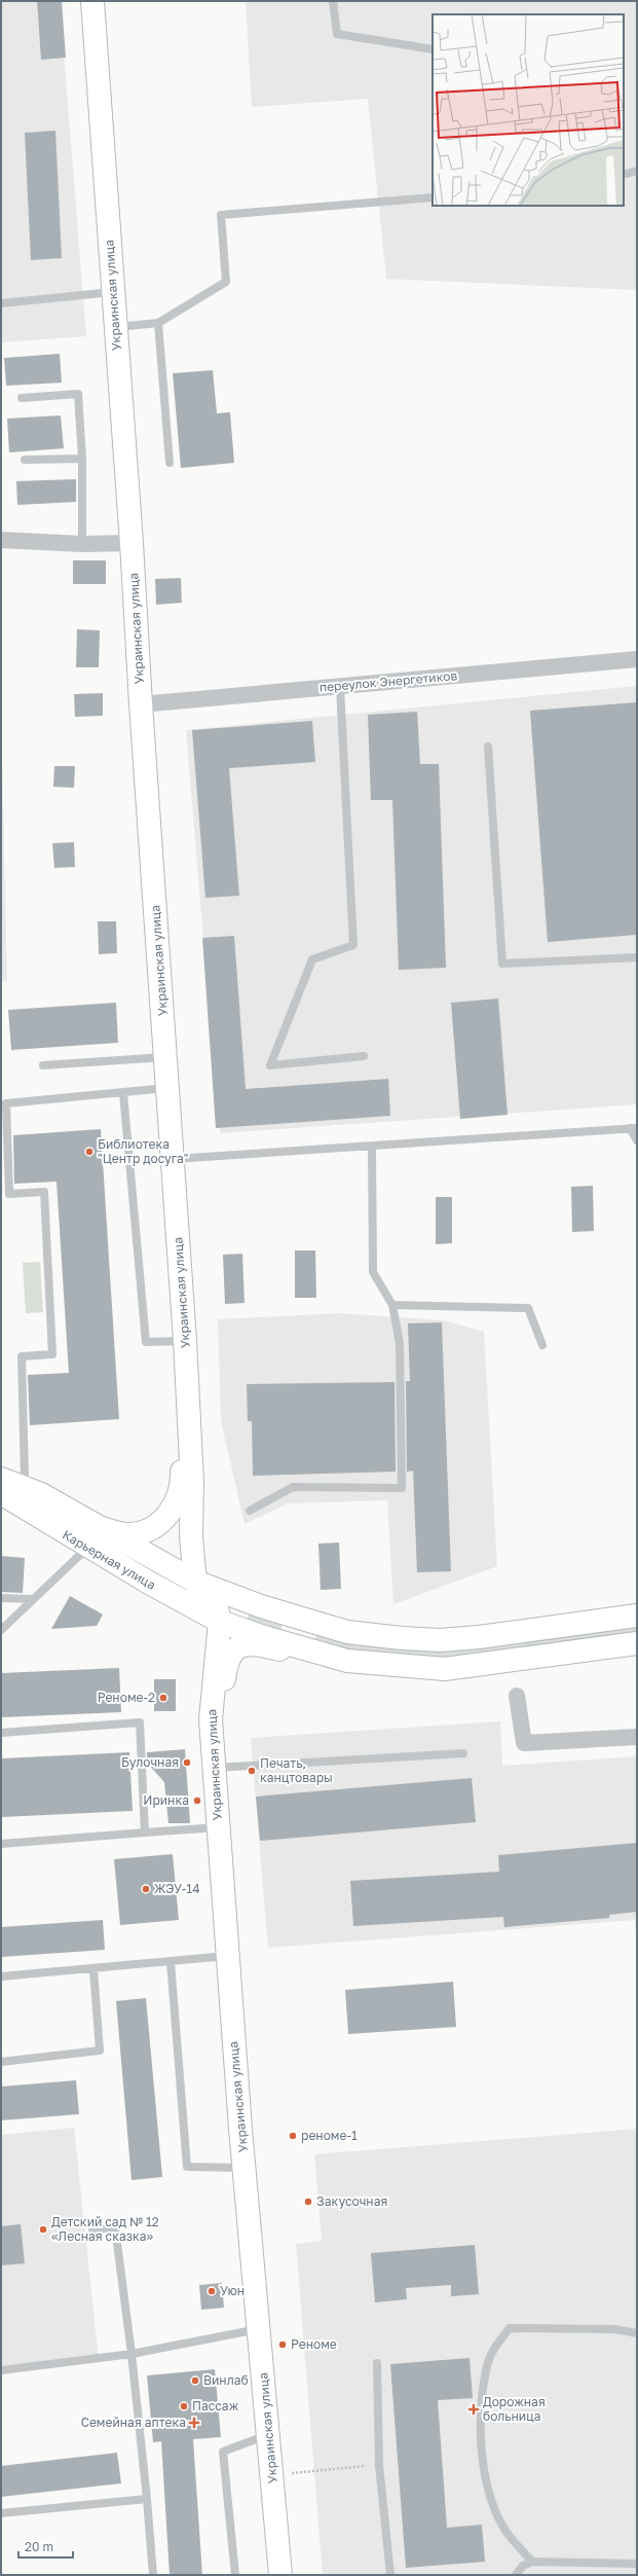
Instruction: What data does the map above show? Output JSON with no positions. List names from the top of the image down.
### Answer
{
  "streets": {
    "main road": ["Украинская улица", "Карьерная улица"],
    "street": ["переулок Энергетиков"]
  },
  "crossings": [
    ["Украинская улица", "переулок Энергетиков"],
    ["Украинская улица", "Карьерная улица"]
  ],
  "places": {
    "other": [
      "Библиотека \"Центр досуга\"",
      "Реноме-2",
      "Булочная",
      "Печать, канцтовары",
      "Иринка",
      "ЖЭУ-14",
      "реноме-1",
      "Закусочная",
      "Детский сад № 12 «Лесная сказка»",
      "Уюн",
      "Реноме",
      "Винлаб",
      "Пассаж"
    ],
    "health": ["Дорожная больница", "Семейная аптека"]
  },
  "scale_bar": "20 m"
}
